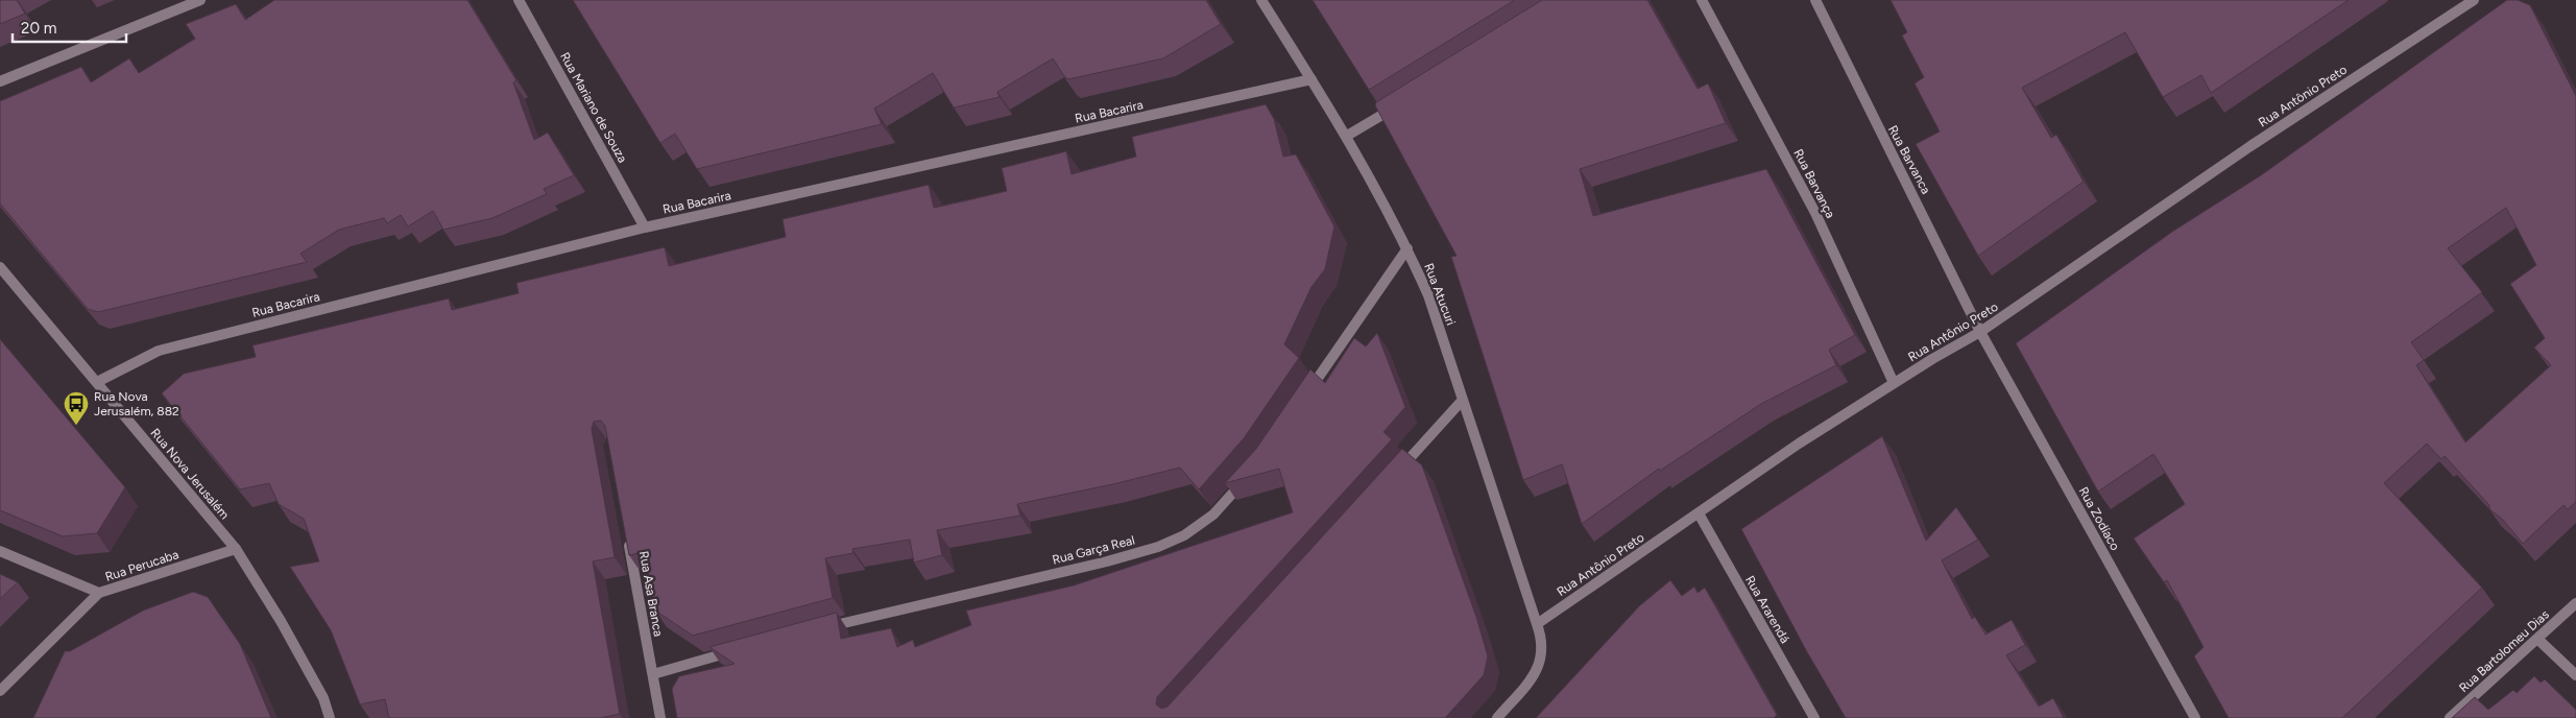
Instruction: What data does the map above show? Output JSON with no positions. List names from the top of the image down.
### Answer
{
  "streets": {
    "street": [
      "Rua Antônio Preto",
      "Rua Mariano de Souza",
      "Rua Bacarira",
      "Rua Barvanca",
      "Rua Barvança",
      "Rua Atucuri",
      "Rua Nova Jerusalém",
      "Rua Zodíaco",
      "Rua Garça Real",
      "Rua Perucaba",
      "Rua Asa Branca",
      "Rua Ararendá",
      "Rua Bartolomeu Dias"
    ]
  },
  "crossings": [
    ["Rua Antônio Preto", "Rua Barvanca"],
    ["Rua Antônio Preto", "Rua Barvança"],
    ["Rua Antônio Preto", "Rua Atucuri"],
    ["Rua Antônio Preto", "Rua Zodíaco"],
    ["Rua Antônio Preto", "Rua Ararendá"],
    ["Rua Mariano de Souza", "Rua Bacarira"],
    ["Rua Bacarira", "Rua Atucuri"],
    ["Rua Bacarira", "Rua Nova Jerusalém"],
    ["Rua Barvanca", "Rua Zodíaco"],
    ["Rua Nova Jerusalém", "Rua Perucaba"]
  ],
  "places": {
    "bus stop": ["Rua Nova Jerusalém, 882"]
  },
  "scale_bar": "20 m"
}
